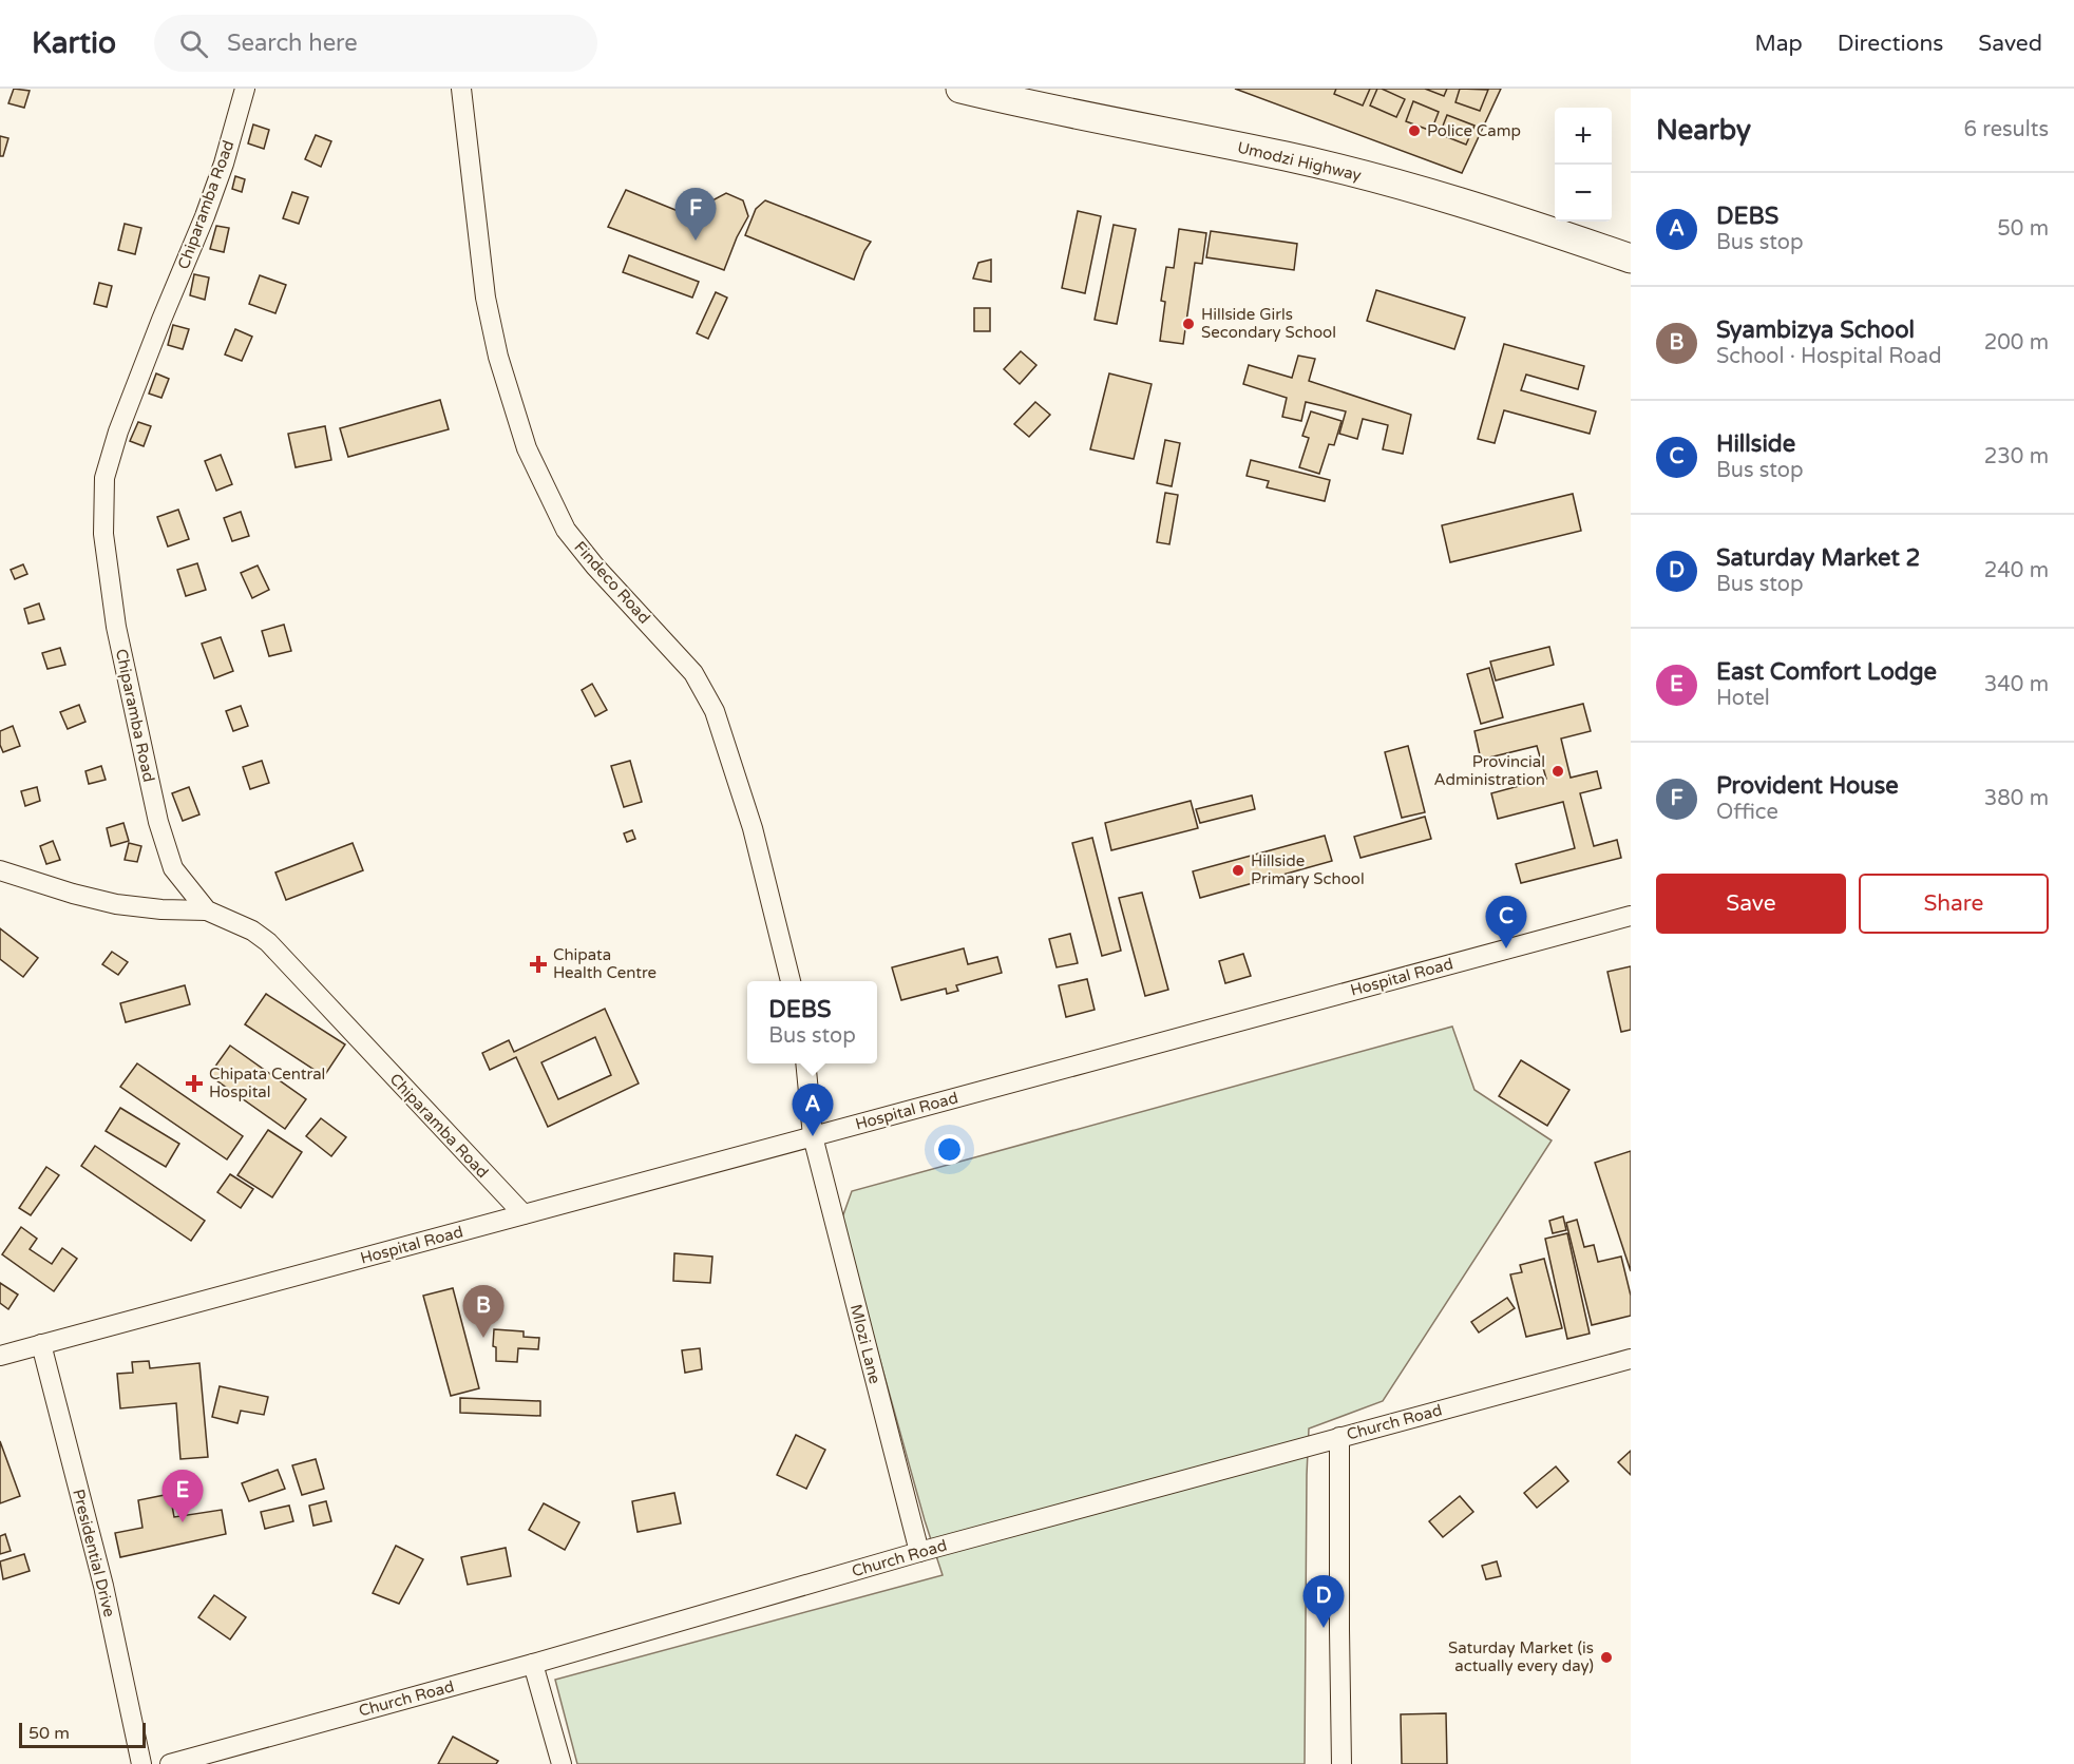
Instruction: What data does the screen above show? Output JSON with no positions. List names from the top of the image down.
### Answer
{
  "streets": {
    "highway": ["Umodzi Highway"],
    "street": [
      "Chiparamba Road",
      "Findeco Road",
      "Hospital Road",
      "Mlozi Lane",
      "Church Road",
      "Presidential Drive"
    ]
  },
  "crossings": [
    ["Chiparamba Road", "Hospital Road"],
    ["Hospital Road", "Mlozi Lane"],
    ["Hospital Road", "Presidential Drive"],
    ["Mlozi Lane", "Church Road"]
  ],
  "places": {
    "other": [
      "Police Camp",
      "Hillside Girls Secondary School",
      "Provincial Administration",
      "Hillside Primary School",
      "Saturday Market (is actually every day)"
    ],
    "health": ["Chipata Health Centre", "Chipata Central Hospital"]
  },
  "scale_bar": "50 m",
  "page": {
    "header": "Kartio",
    "search": "Search here",
    "nav": ["Map", "Directions", "Saved"],
    "heading": ["Nearby", "6 results"],
    "map_buttons": ["+", "−"],
    "list": [
      {
        "mark": "A",
        "name": "DEBS",
        "note": "Bus stop",
        "value": "50 m"
      },
      {
        "mark": "B",
        "name": "Syambizya School",
        "note": "School · Hospital Road",
        "value": "200 m"
      },
      {
        "mark": "C",
        "name": "Hillside",
        "note": "Bus stop",
        "value": "230 m"
      },
      {
        "mark": "D",
        "name": "Saturday Market 2",
        "note": "Bus stop",
        "value": "240 m"
      },
      {
        "mark": "E",
        "name": "East Comfort Lodge",
        "note": "Hotel",
        "value": "340 m"
      },
      {
        "mark": "F",
        "name": "Provident House",
        "note": "Office",
        "value": "380 m"
      }
    ],
    "pins": [
      "F",
      "C",
      "A",
      "B",
      "E",
      "D"
    ],
    "buttons": ["Save", "Share"],
    "popup": ["DEBS", "Bus stop"],
    "scale": "50 m"
  }
}
